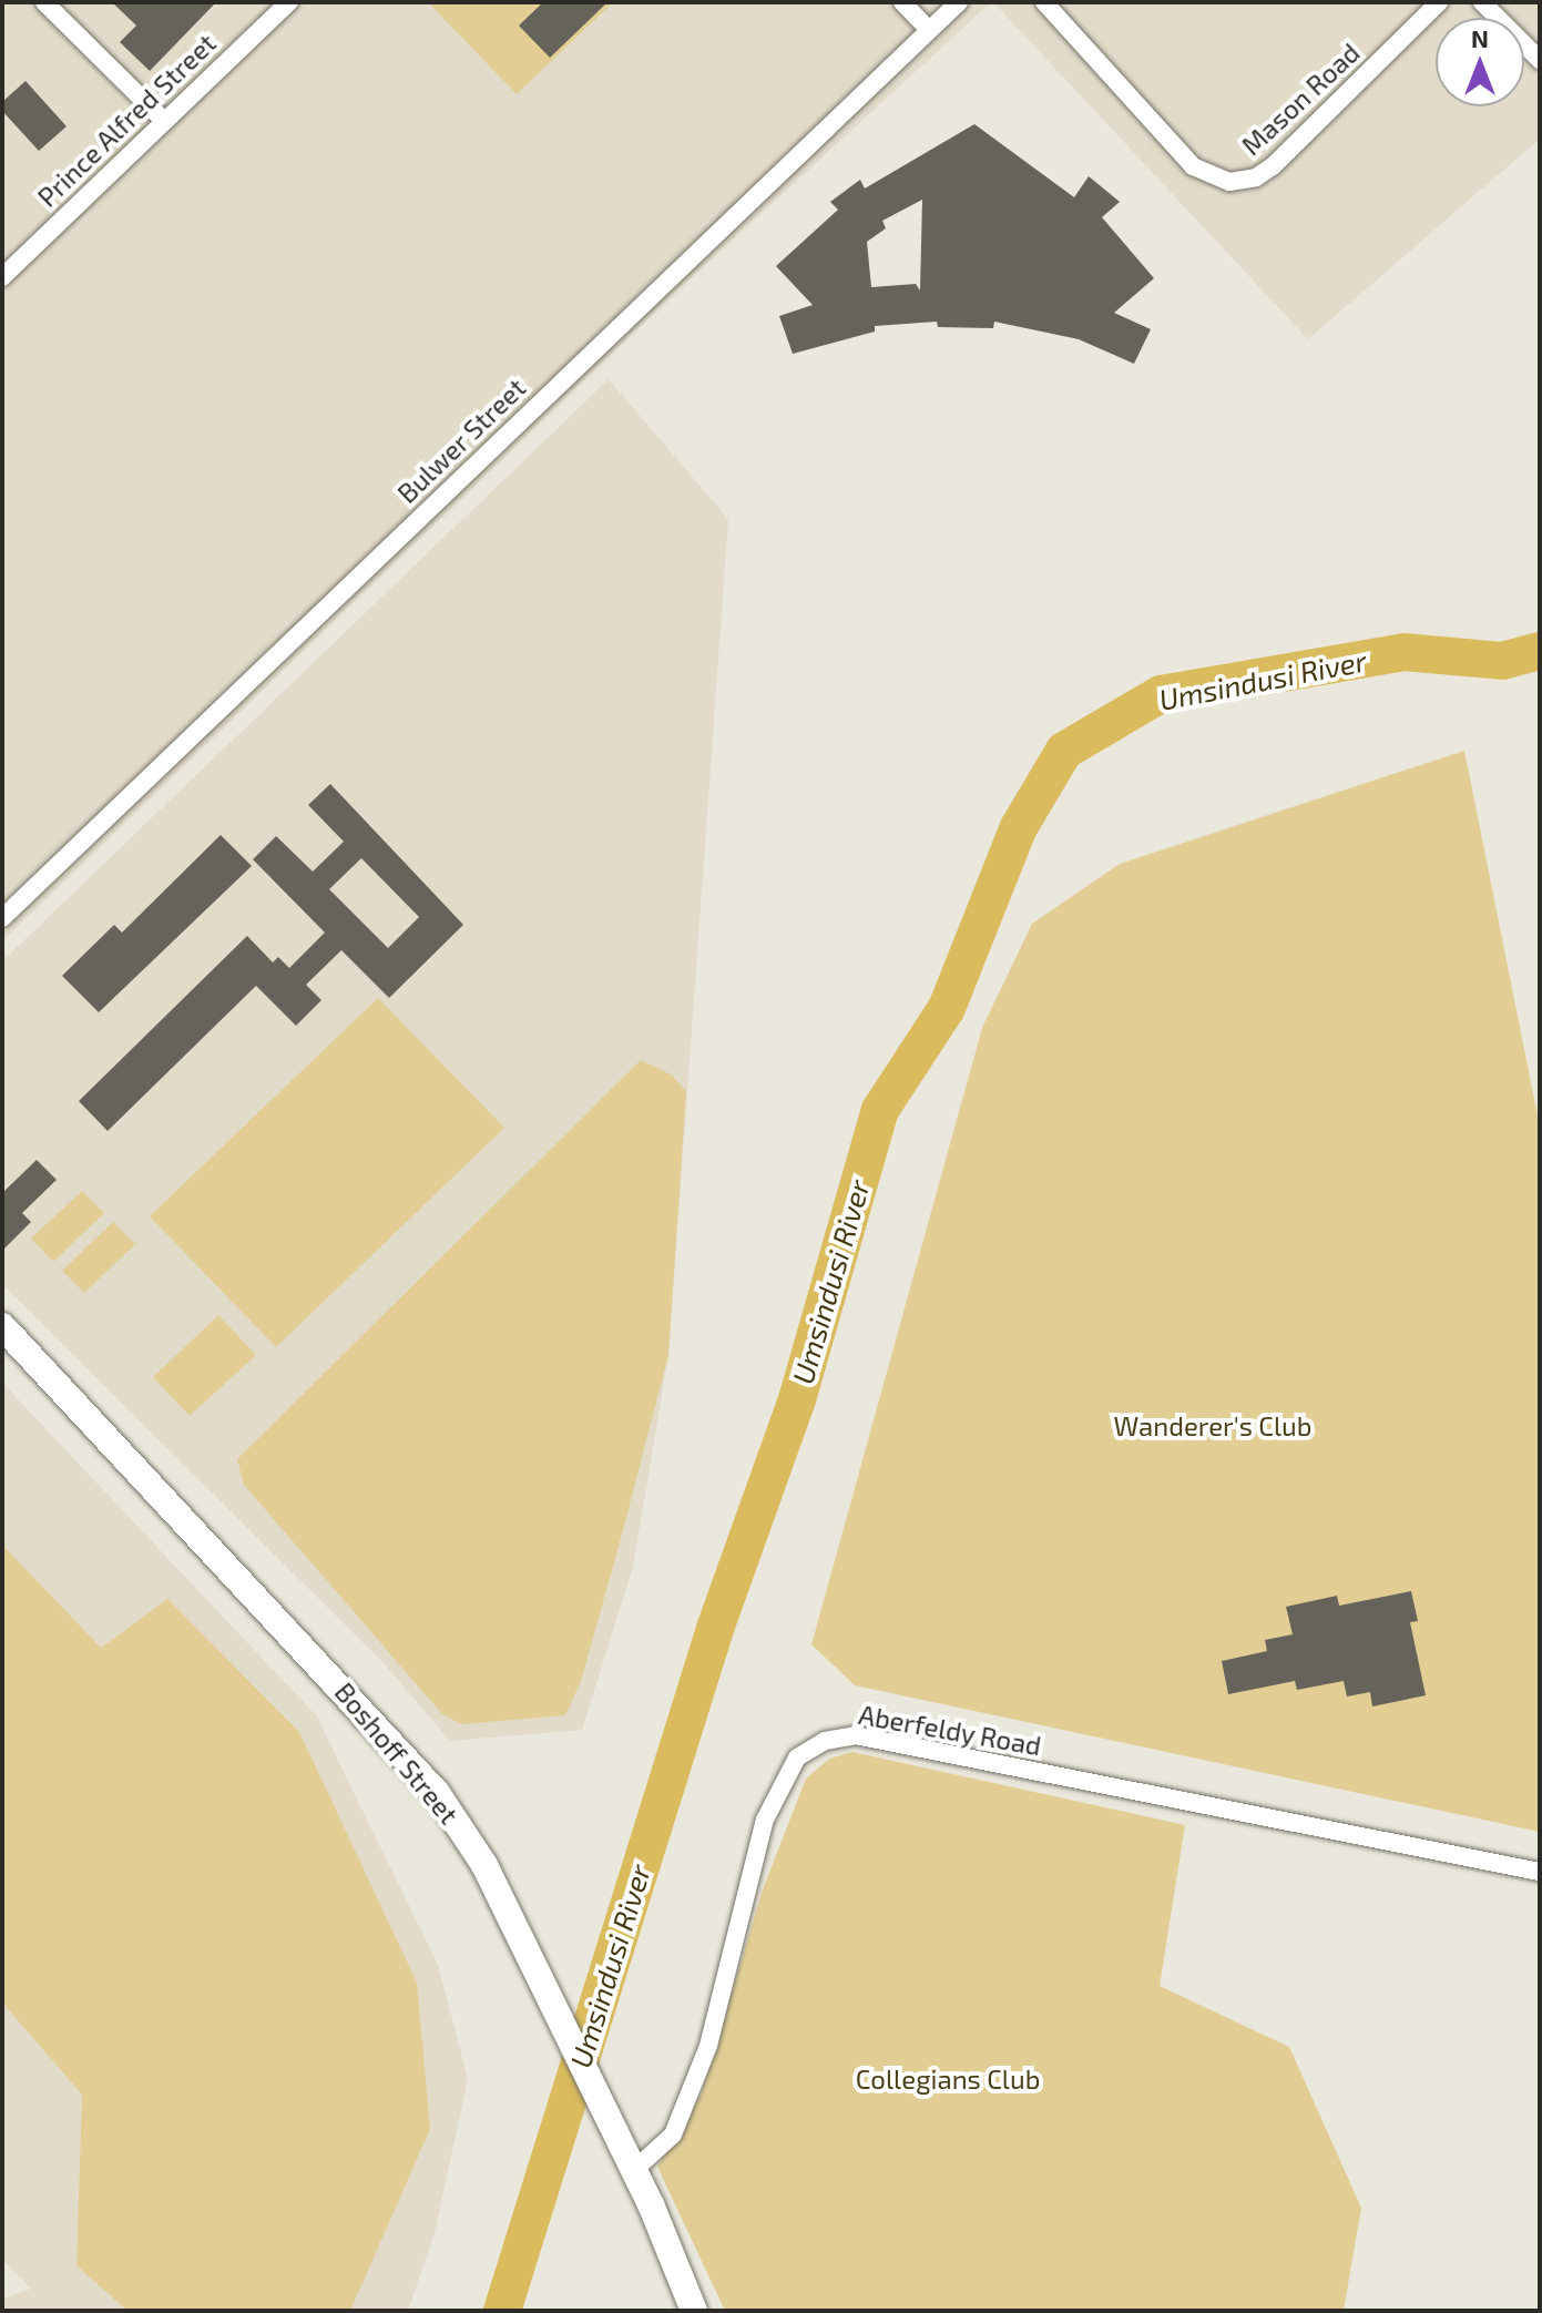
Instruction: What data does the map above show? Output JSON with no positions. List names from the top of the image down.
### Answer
{
  "streets": {
    "main road": ["Boshoff Street"],
    "street": [
      "Mason Road",
      "Prince Alfred Street",
      "Bulwer Street",
      "Aberfeldy Road"
    ]
  },
  "crossings": [
    ["Aberfeldy Road", "Boshoff Street"]
  ],
  "water": ["Umsindusi River"],
  "parks": ["Wanderer's Club", "Collegians Club"],
  "north": "top"
}
